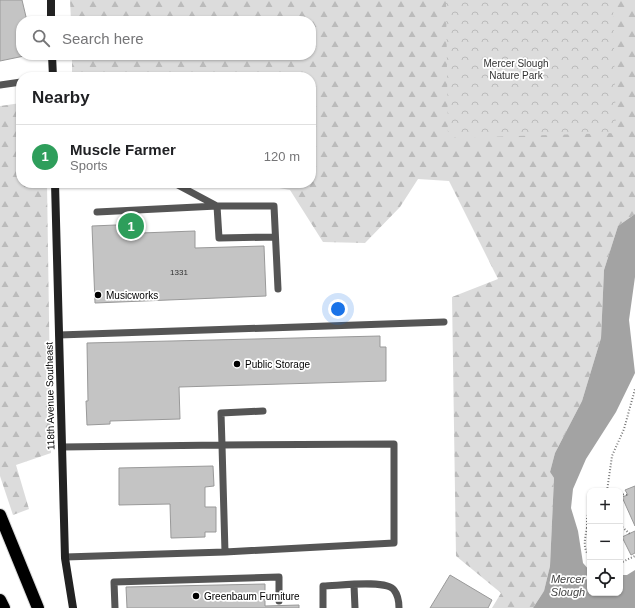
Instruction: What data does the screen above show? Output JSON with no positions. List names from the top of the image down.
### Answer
{
  "streets": {
    "street": ["118th Avenue Southeast"]
  },
  "water": ["Mercer Slough"],
  "parks": ["Mercer Slough Nature Park"],
  "places": ["Musicworks", "Public Storage", "Greenbaum Furniture"],
  "house_numbers": ["1331"],
  "page": {
    "search": "Search here",
    "heading": "Nearby",
    "list": [
      {
        "mark": "1",
        "name": "Muscle Farmer",
        "note": "Sports",
        "value": "120 m"
      }
    ],
    "pins": "1",
    "map_buttons": ["+", "−"]
  }
}
